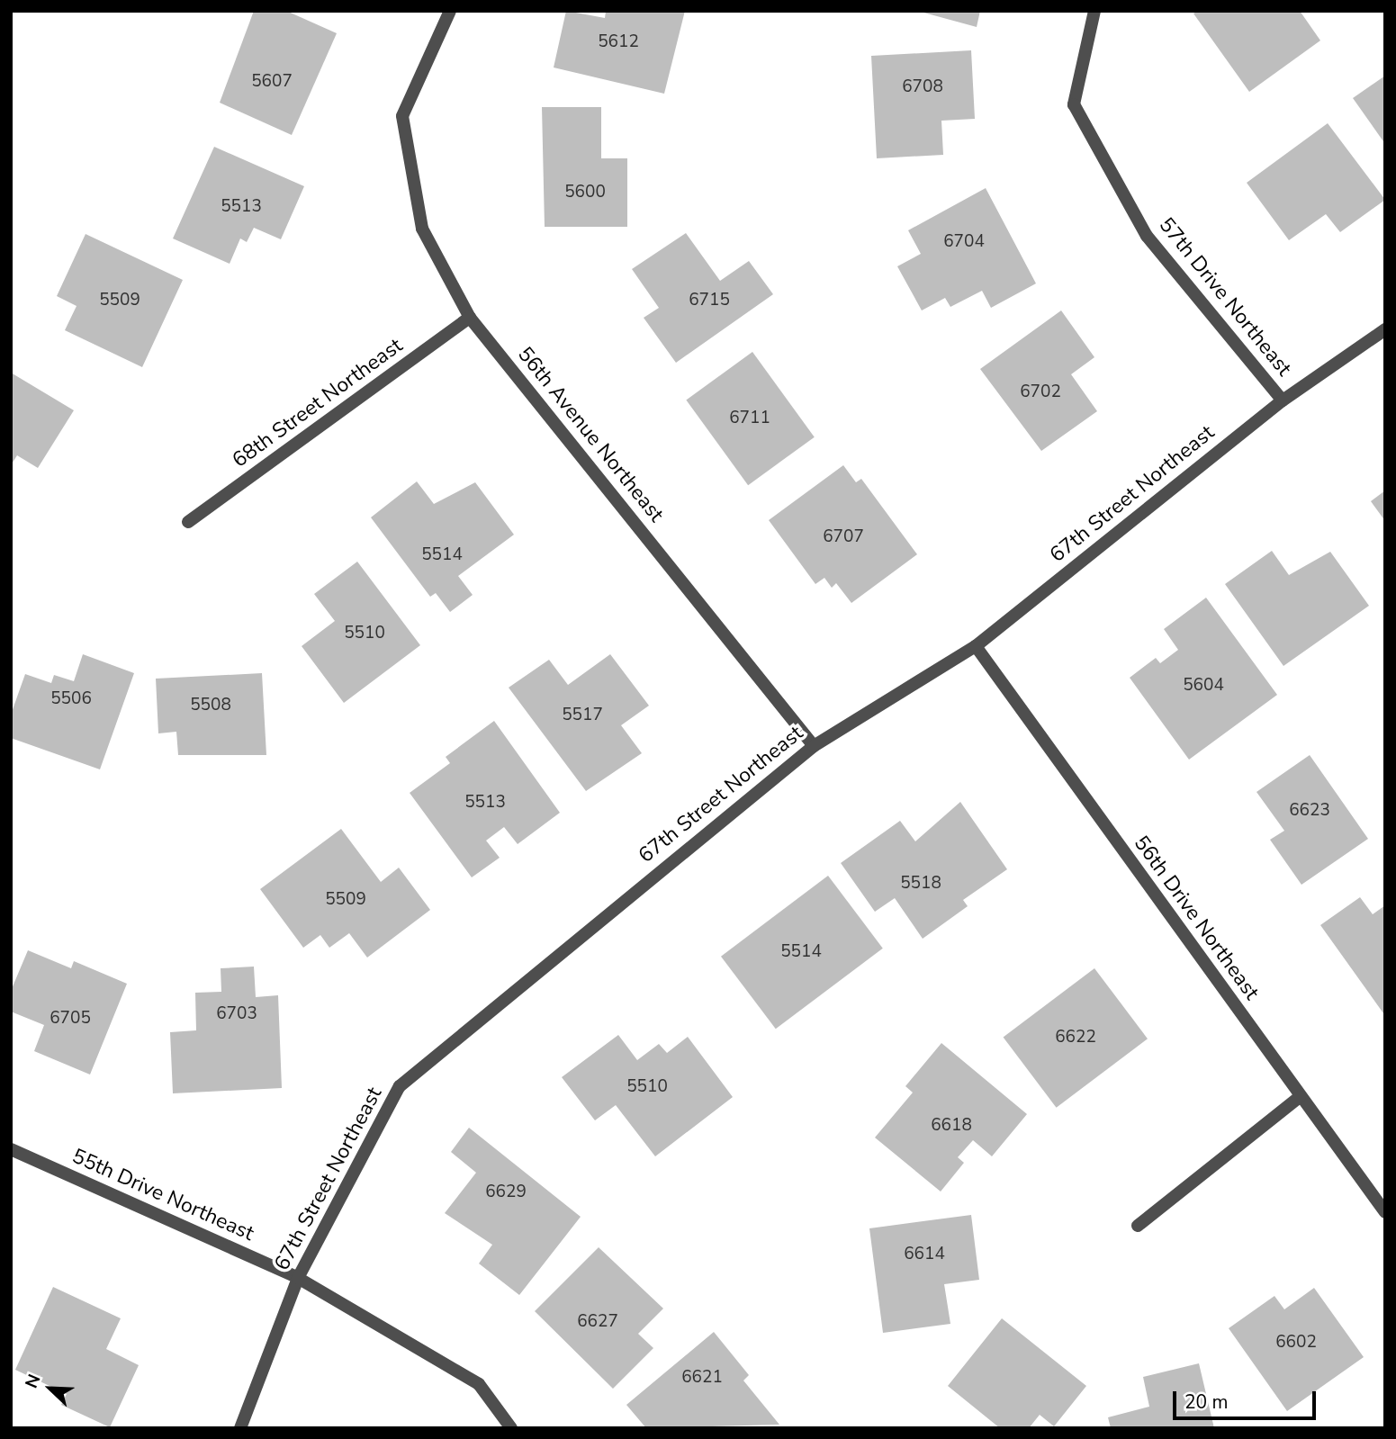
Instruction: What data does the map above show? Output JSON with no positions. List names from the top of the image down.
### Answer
{
  "streets": {
    "street": [
      "57th Drive Northeast",
      "68th Street Northeast",
      "56th Avenue Northeast",
      "67th Street Northeast",
      "56th Drive Northeast",
      "55th Drive Northeast"
    ]
  },
  "crossings": [
    ["57th Drive Northeast", "67th Street Northeast"],
    ["68th Street Northeast", "56th Avenue Northeast"],
    ["56th Avenue Northeast", "67th Street Northeast"],
    ["67th Street Northeast", "56th Drive Northeast"],
    ["67th Street Northeast", "55th Drive Northeast"]
  ],
  "house_numbers": [
    "5612",
    "5607",
    "6708",
    "5600",
    "5513",
    "6704",
    "5509",
    "6715",
    "6702",
    "6711",
    "6707",
    "5514",
    "5510",
    "5604",
    "5506",
    "5508",
    "5517",
    "5513",
    "6623",
    "5518",
    "5509",
    "5514",
    "6703",
    "6705",
    "6622",
    "5510",
    "6618",
    "6629",
    "6614",
    "6627",
    "6602",
    "6621"
  ],
  "scale_bar": "20 m",
  "north": "top left"
}
